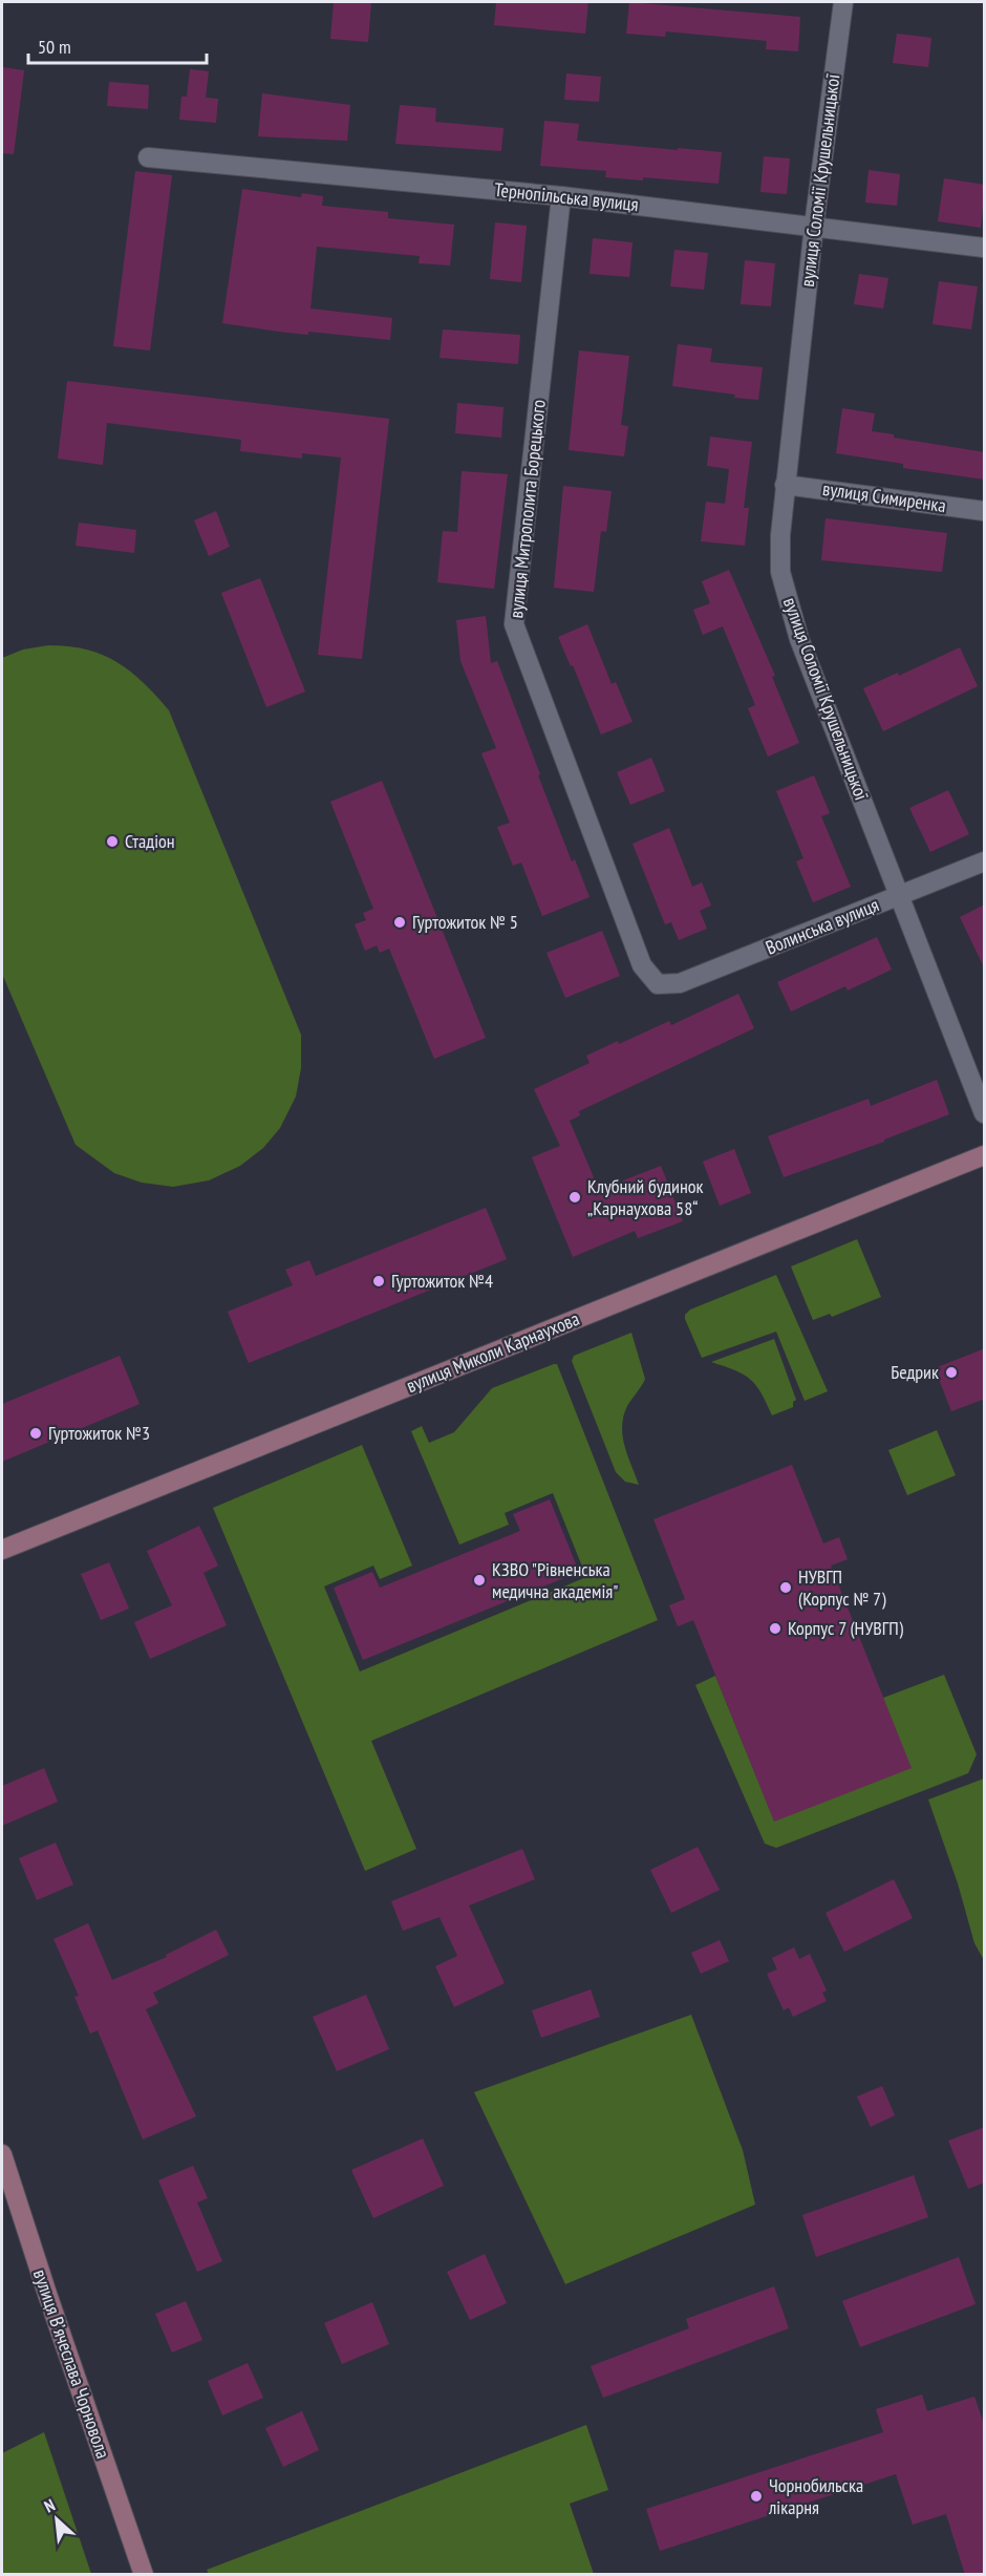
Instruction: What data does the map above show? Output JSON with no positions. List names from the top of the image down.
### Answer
{
  "streets": {
    "main road": ["вулиця Миколи Карнаухова", "вулиця Вʼячеслава Чорновола"],
    "street": [
      "вулиця Соломії Крушельницької",
      "Тернопільська вулиця",
      "вулиця Симиренка",
      "вулиця Митрополита Борецького",
      "Волинська вулиця"
    ]
  },
  "crossings": [
    ["вулиця Соломії Крушельницької", "Тернопільська вулиця"],
    ["вулиця Соломії Крушельницької", "вулиця Симиренка"],
    ["вулиця Соломії Крушельницької", "Волинська вулиця"],
    ["Тернопільська вулиця", "вулиця Митрополита Борецького"],
    ["вулиця Митрополита Борецького", "Волинська вулиця"]
  ],
  "places": [
    "Стадіон",
    "Гуртожиток № 5",
    "Клубний будинок „Карнаухова 58“",
    "Гуртожиток №4",
    "Бедрик",
    "Гуртожиток №3",
    "КЗВО \"Рівненська медична академія\"",
    "НУВГП (Корпус № 7)",
    "Корпус 7 (НУВГП)",
    "Чорнобильска лікарня"
  ],
  "scale_bar": "50 m",
  "north": "top left"
}
